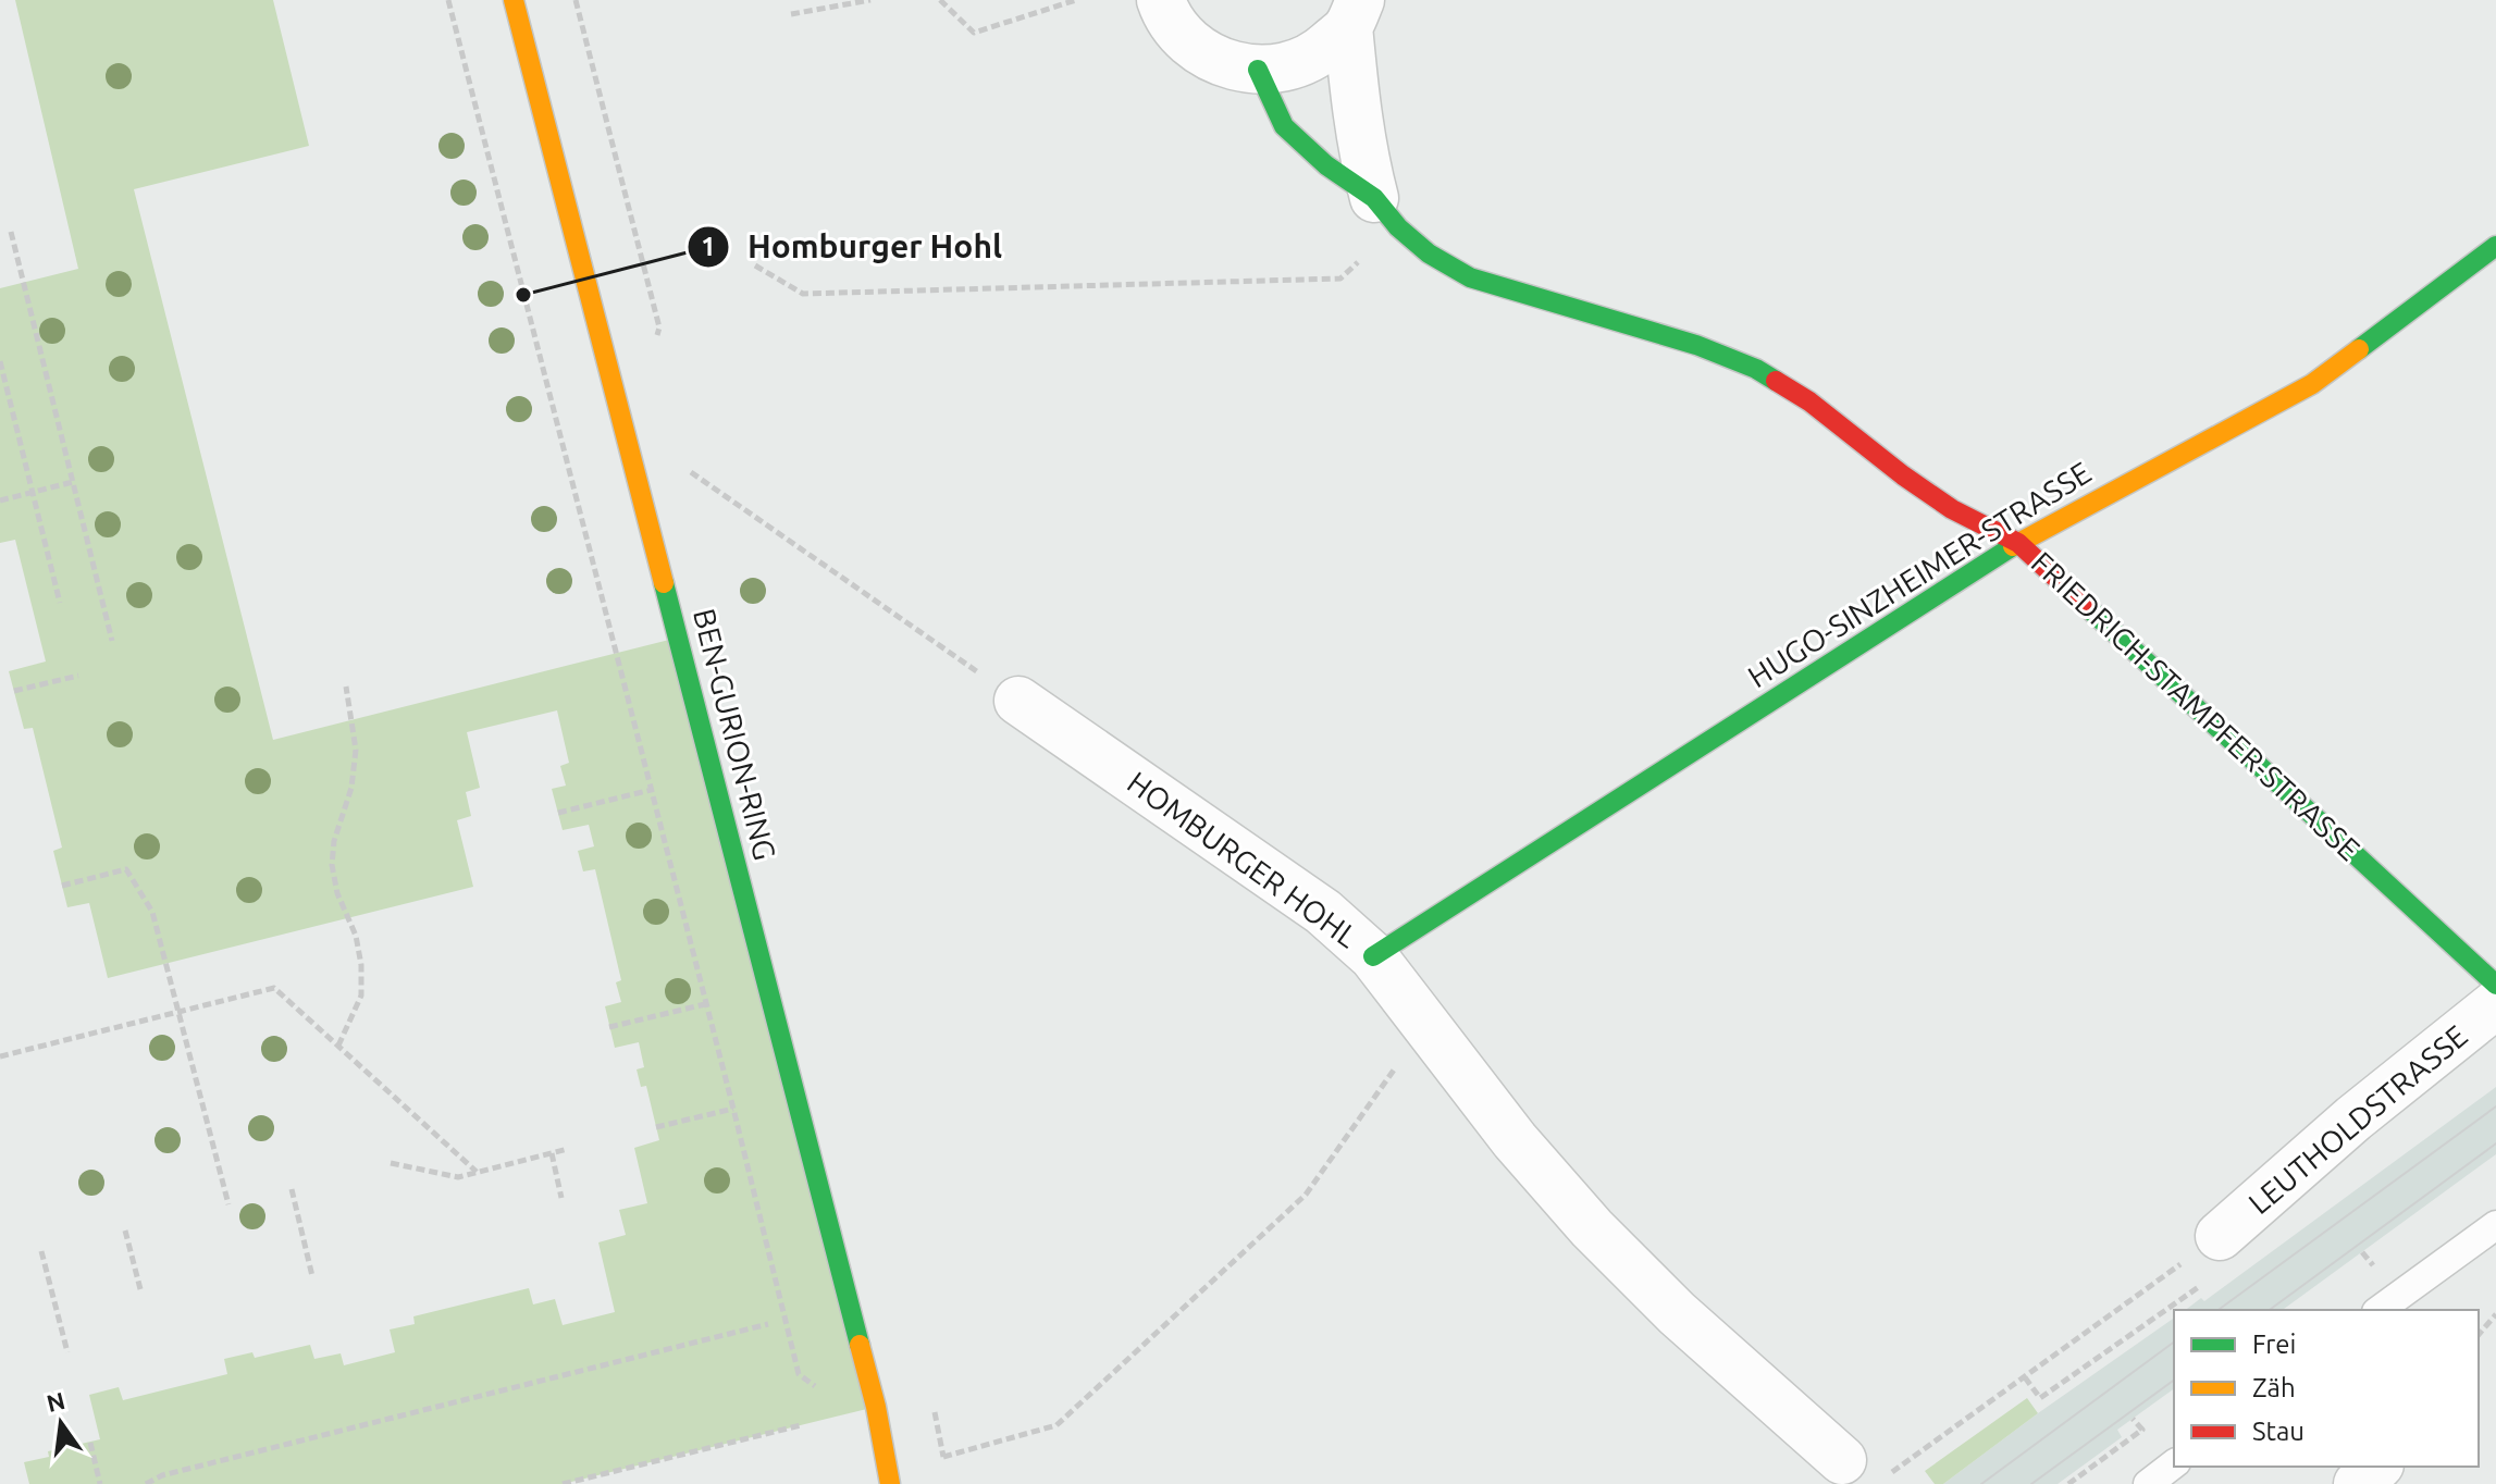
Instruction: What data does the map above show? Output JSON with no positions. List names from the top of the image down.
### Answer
{
  "streets": {
    "street": [
      "HUGO-SINZHEIMER-STRASSE",
      "FRIEDRICH-STAMPFER-STRASSE",
      "BEN-GURION-RING",
      "HOMBURGER HOHL",
      "LEUTHOLDSTRASSE"
    ]
  },
  "crossings": [
    ["HUGO-SINZHEIMER-STRASSE", "FRIEDRICH-STAMPFER-STRASSE"],
    ["HUGO-SINZHEIMER-STRASSE", "HOMBURGER HOHL"]
  ],
  "places": ["Homburger Hohl"],
  "legend": ["Frei", "Zäh", "Stau"],
  "north": "top"
}
